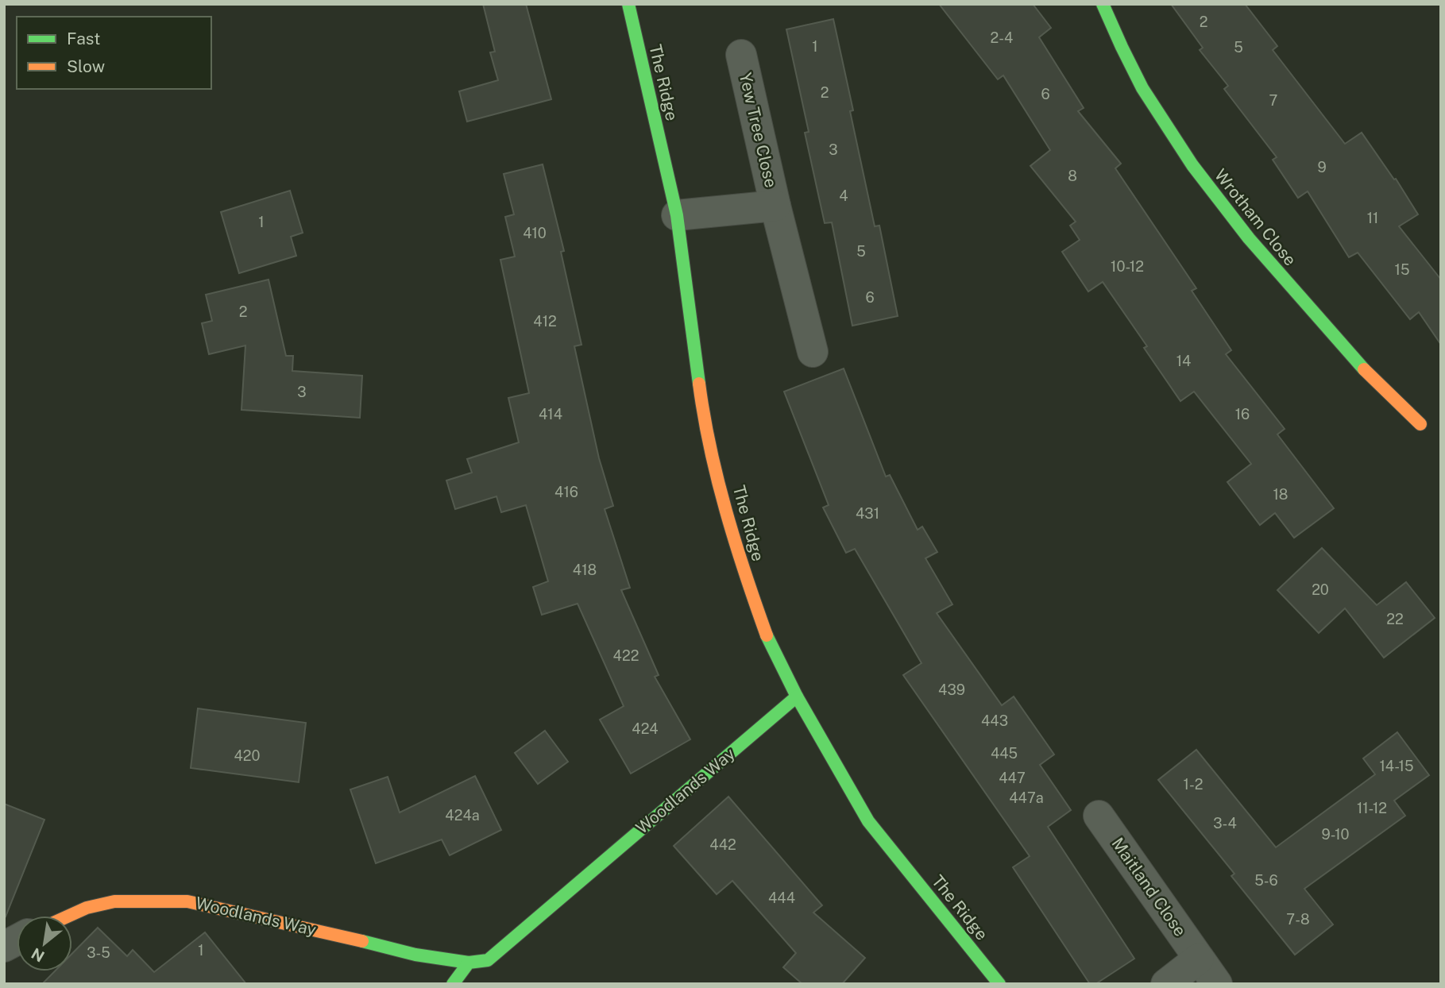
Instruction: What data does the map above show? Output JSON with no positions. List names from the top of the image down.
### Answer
{
  "streets": {
    "street": [
      "The Ridge",
      "Yew Tree Close",
      "Wrotham Close",
      "Woodlands Way",
      "Maitland Close"
    ]
  },
  "crossings": [
    ["The Ridge", "Yew Tree Close"],
    ["The Ridge", "Woodlands Way"]
  ],
  "house_numbers": [
    "2",
    "2-4",
    "1",
    "5",
    "2",
    "6",
    "7",
    "3",
    "9",
    "8",
    "4",
    "11",
    "1",
    "410",
    "5",
    "10-12",
    "15",
    "6",
    "2",
    "412",
    "14",
    "3",
    "414",
    "16",
    "416",
    "18",
    "431",
    "418",
    "20",
    "22",
    "422",
    "439",
    "443",
    "424",
    "445",
    "420",
    "14-15",
    "447",
    "1-2",
    "447a",
    "11-12",
    "424a",
    "3-4",
    "9-10",
    "442",
    "5-6",
    "444",
    "7-8",
    "1",
    "3-5"
  ],
  "legend": ["Fast", "Slow"],
  "north": "bottom left"
}
